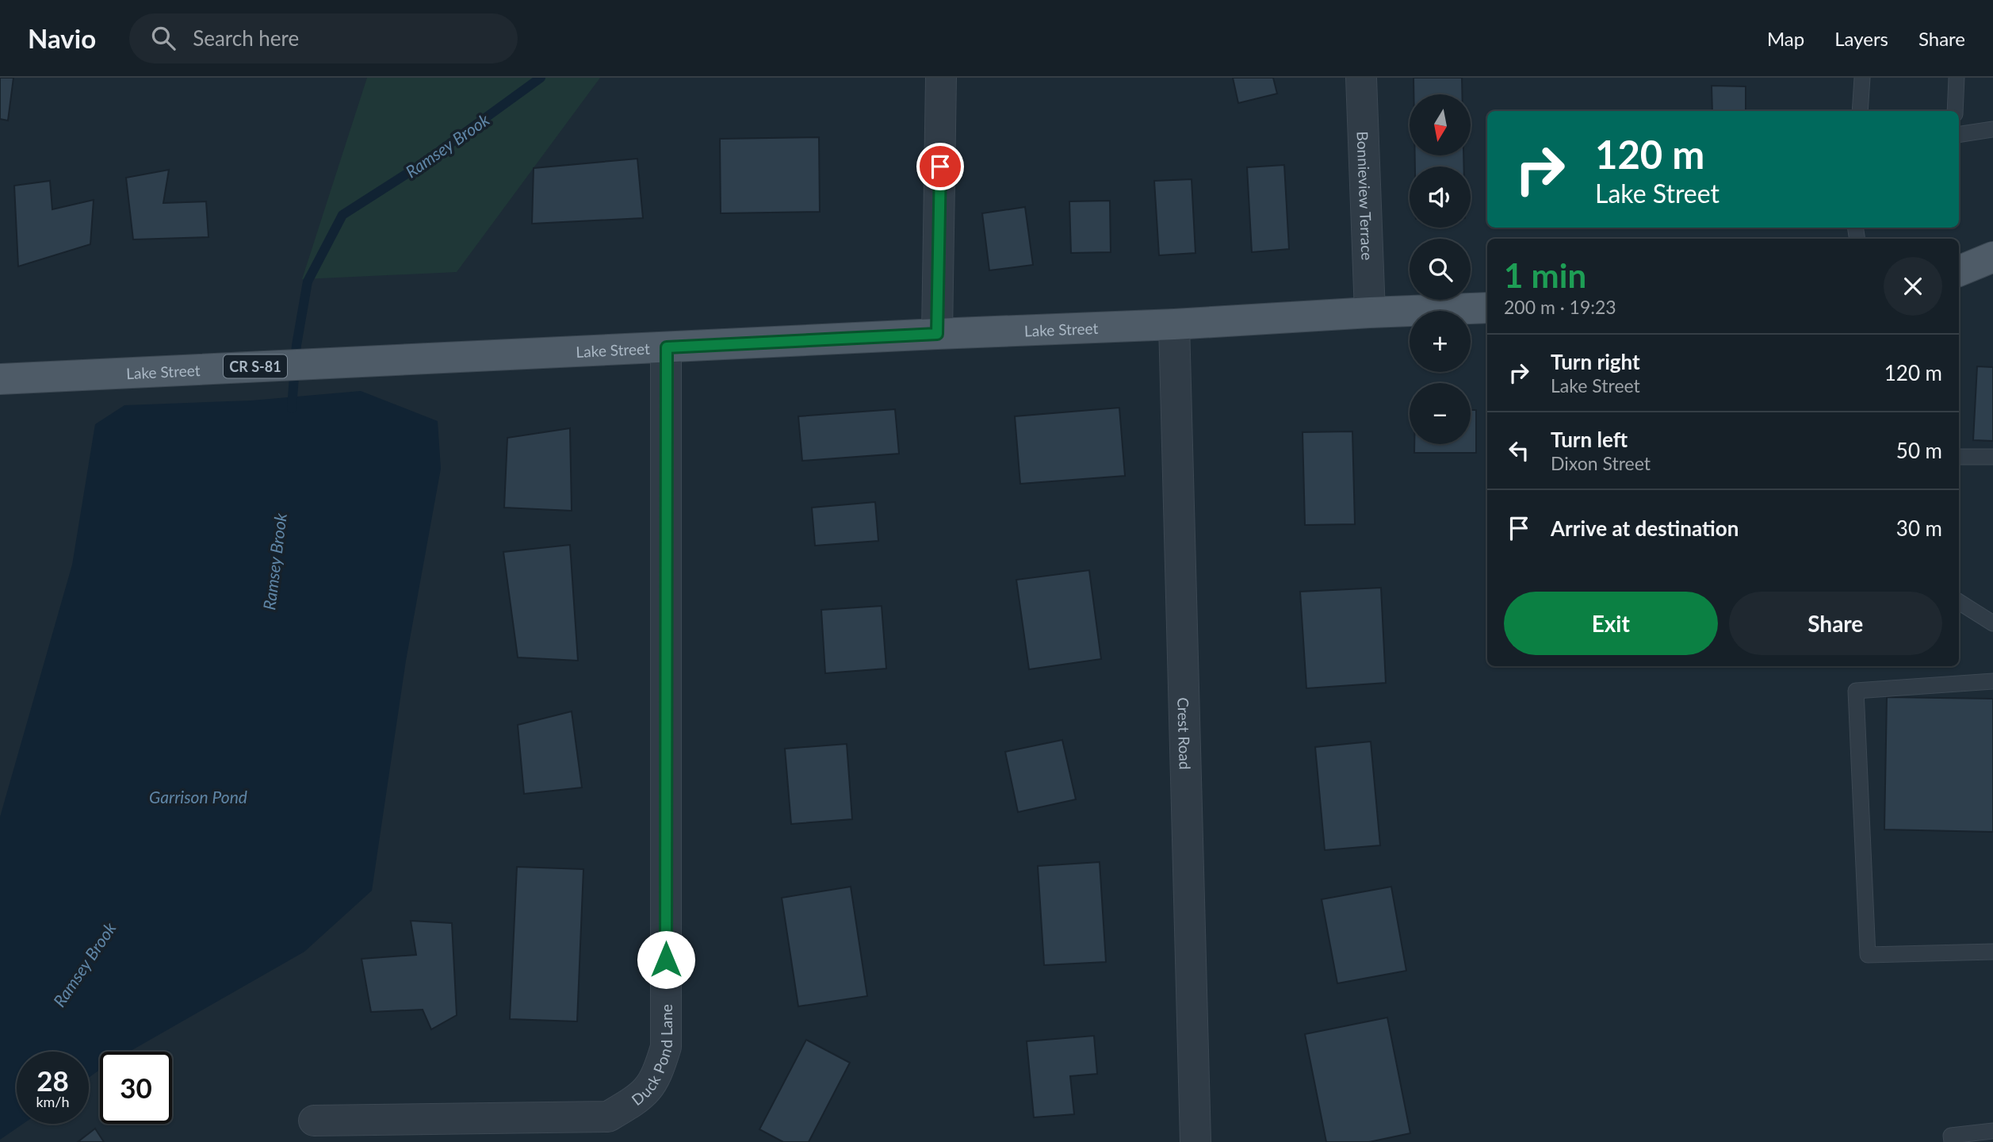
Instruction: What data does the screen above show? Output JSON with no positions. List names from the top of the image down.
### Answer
{
  "streets": {
    "main road": ["Lake Street", "CR S-81"],
    "street": ["Bonnieview Terrace", "Crest Road", "Duck Pond Lane"]
  },
  "crossings": [
    ["Bonnieview Terrace", "Lake Street"],
    ["Lake Street", "Crest Road"],
    ["Lake Street", "Duck Pond Lane"]
  ],
  "water": ["Ramsey Brook", "Garrison Pond"],
  "north": "bottom",
  "page": {
    "header": "Navio",
    "search": "Search here",
    "nav": ["Map", "Layers", "Share"],
    "map_buttons": ["+", "−"],
    "turn": ["120 m", "Lake Street"],
    "heading": ["1 min", "200 m · 19:23"],
    "list": [
      {
        "name": "Turn right",
        "note": "Lake Street",
        "value": "120 m"
      },
      {
        "name": "Turn left",
        "note": "Dixon Street",
        "value": "50 m"
      },
      {
        "name": "Arrive at destination",
        "value": "30 m"
      }
    ],
    "buttons": ["Exit", "Share"],
    "speed": "28 km/h",
    "limit": "30"
  }
}
